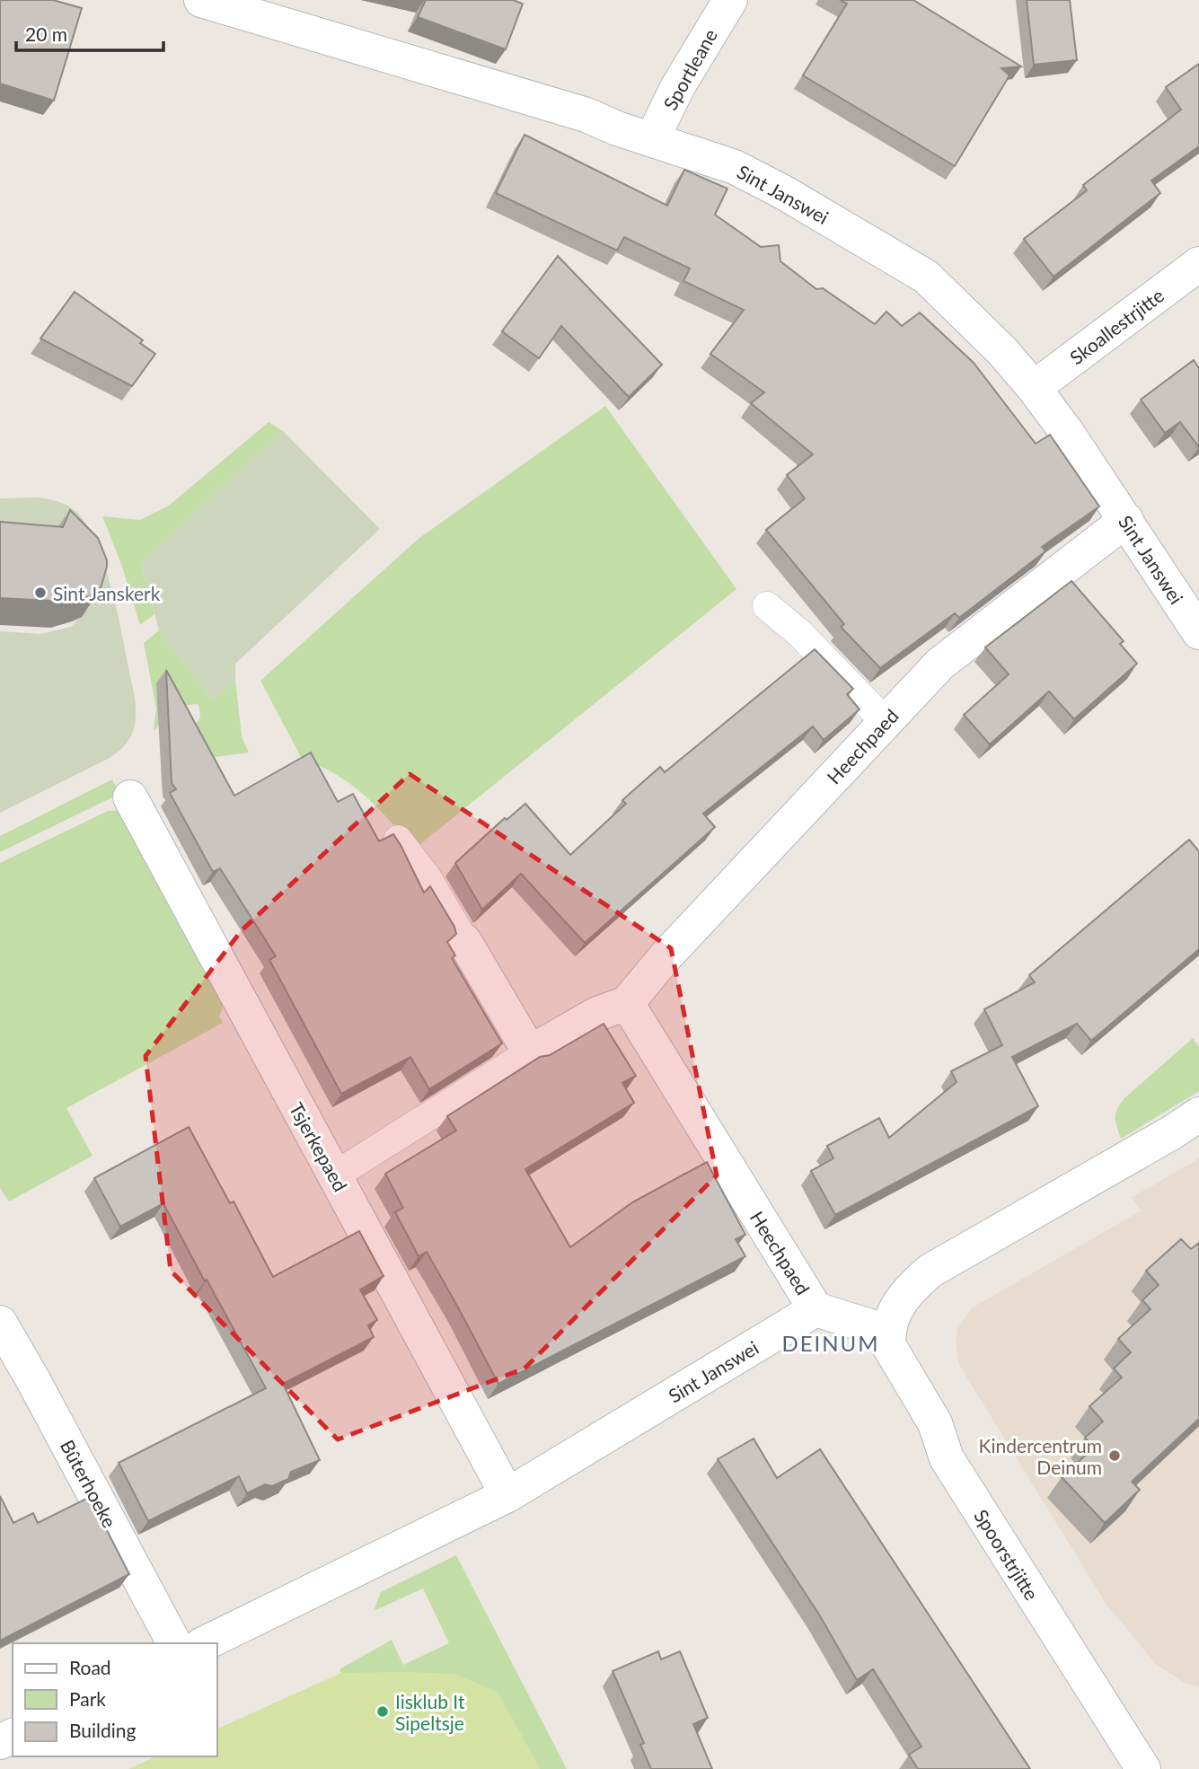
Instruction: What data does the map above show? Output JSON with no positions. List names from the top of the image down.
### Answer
{
  "streets": {
    "street": [
      "Sportleane",
      "Sint Janswei",
      "Skoallestrjitte",
      "Heechpaed",
      "Tsjerkepaed",
      "Bûterhoeke",
      "Spoorstrjitte"
    ]
  },
  "crossings": [
    ["Sportleane", "Sint Janswei"],
    ["Sint Janswei", "Skoallestrjitte"],
    ["Sint Janswei", "Heechpaed"],
    ["Sint Janswei", "Tsjerkepaed"]
  ],
  "districts": ["DEINUM"],
  "places": ["Sint Janskerk", "Kindercentrum Deinum", "Iisklub It Sipeltsje"],
  "legend": ["Road", "Park", "Building"],
  "scale_bar": "20 m"
}
